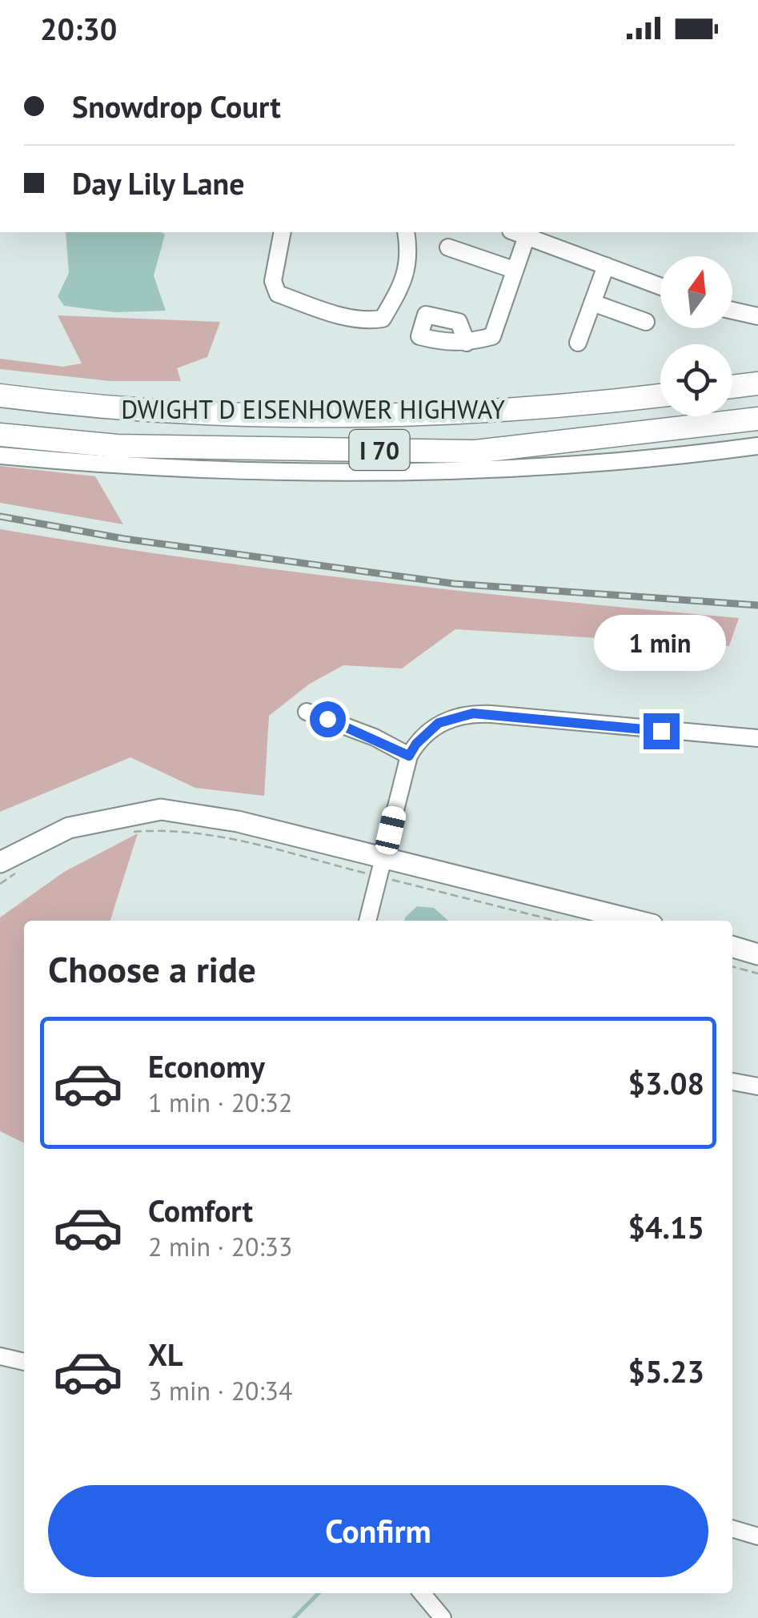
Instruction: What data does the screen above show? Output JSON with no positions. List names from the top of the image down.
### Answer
{
  "streets": {
    "highway": ["DWIGHT D EISENHOWER HIGHWAY", "I 70"]
  },
  "north": "top",
  "page": {
    "status": "20:30",
    "banner": ["Snowdrop Court", "Day Lily Lane"],
    "bubble": "1 min",
    "heading": "Choose a ride",
    "list": [
      {
        "name": "Economy",
        "note": "1 min · 20:32",
        "value": "$3.08"
      },
      {
        "name": "Comfort",
        "note": "2 min · 20:33",
        "value": "$4.15"
      },
      {
        "name": "XL",
        "note": "3 min · 20:34",
        "value": "$5.23"
      }
    ],
    "buttons": "Confirm"
  }
}
